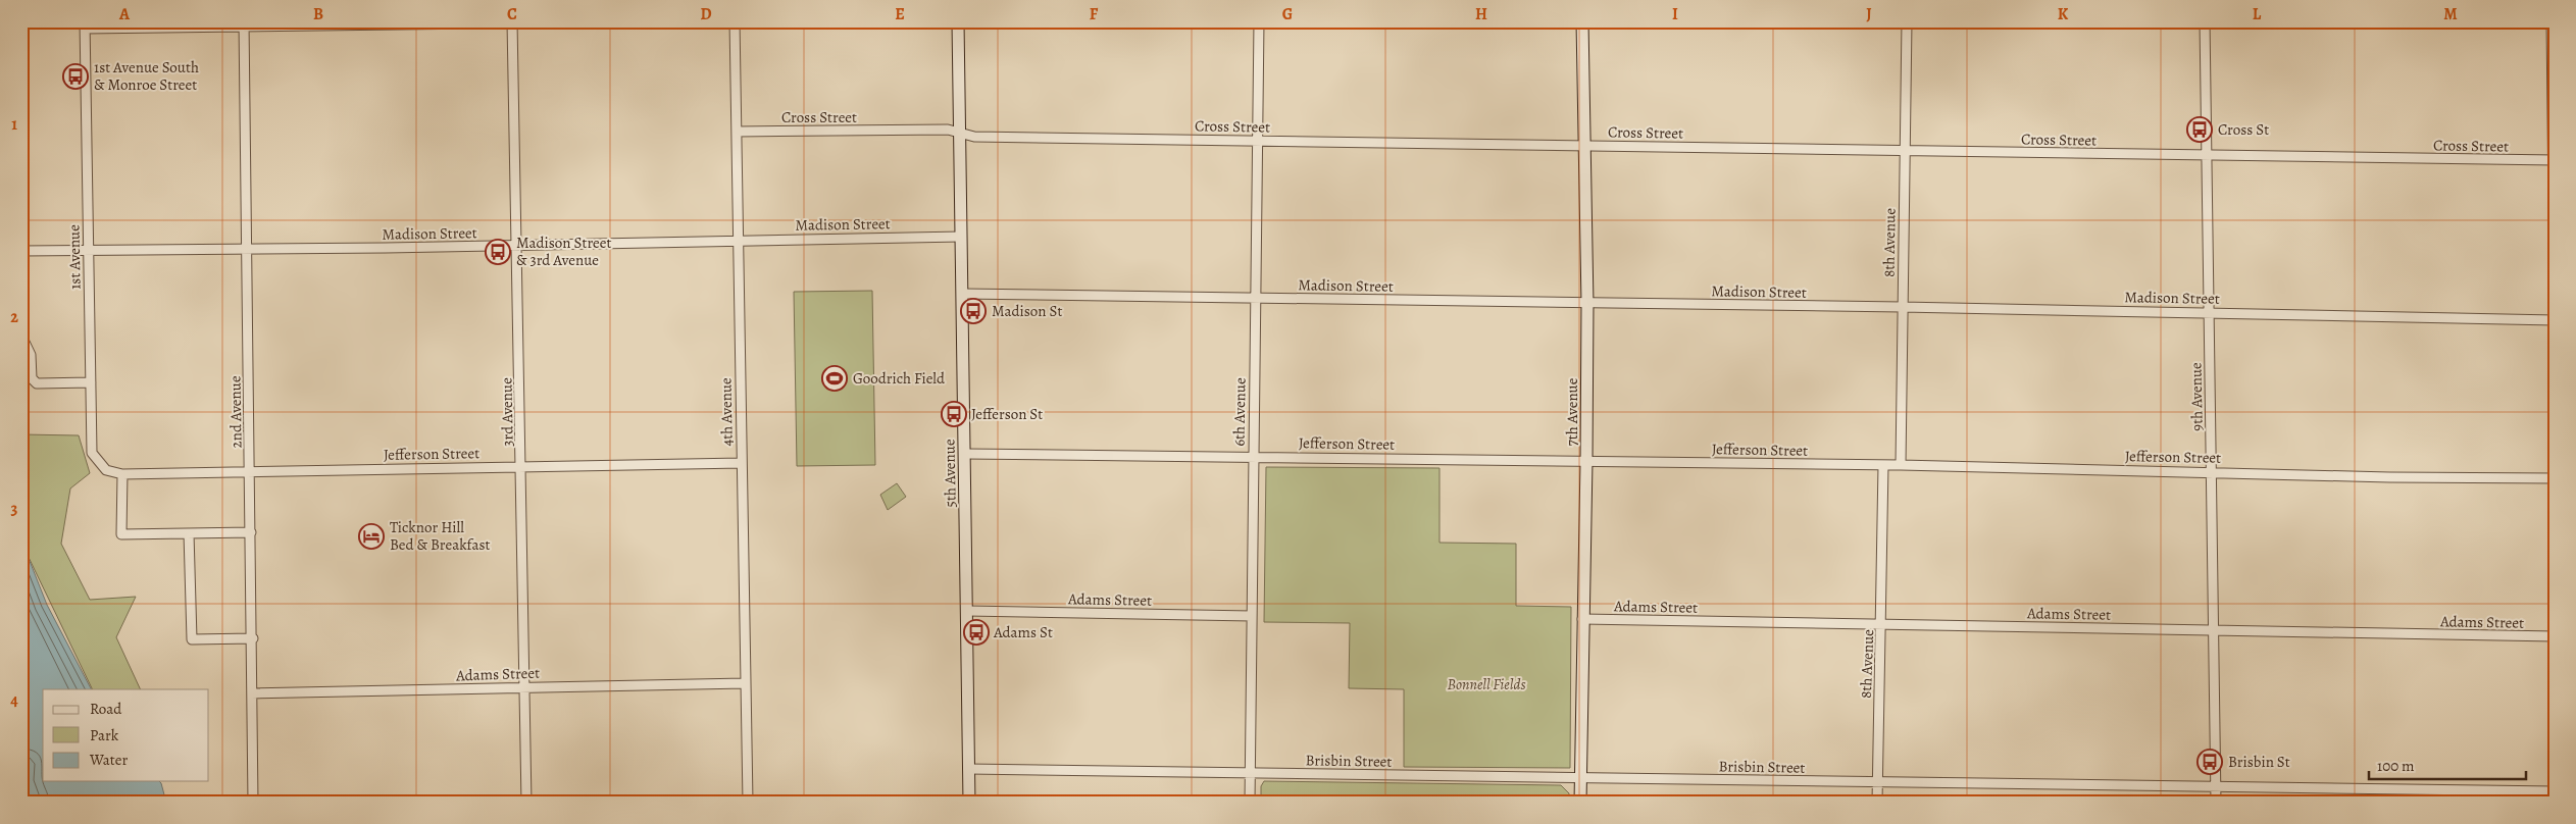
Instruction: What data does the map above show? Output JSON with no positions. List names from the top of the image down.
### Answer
{
  "streets": {
    "main road": ["7th Avenue", "5th Avenue"],
    "street": [
      "Cross Street",
      "Madison Street",
      "8th Avenue",
      "1st Avenue",
      "9th Avenue",
      "2nd Avenue",
      "3rd Avenue",
      "4th Avenue",
      "6th Avenue",
      "Jefferson Street",
      "Adams Street",
      "Brisbin Street"
    ]
  },
  "crossings": [
    ["Cross Street", "8th Avenue"],
    ["Cross Street", "9th Avenue"],
    ["Cross Street", "4th Avenue"],
    ["Cross Street", "6th Avenue"],
    ["Cross Street", "7th Avenue"],
    ["Cross Street", "5th Avenue"],
    ["Madison Street", "8th Avenue"],
    ["Madison Street", "1st Avenue"],
    ["Madison Street", "9th Avenue"],
    ["Madison Street", "2nd Avenue"],
    ["Madison Street", "3rd Avenue"],
    ["Madison Street", "4th Avenue"],
    ["Madison Street", "6th Avenue"],
    ["Madison Street", "7th Avenue"],
    ["Madison Street", "5th Avenue"],
    ["8th Avenue", "Jefferson Street"],
    ["8th Avenue", "Adams Street"],
    ["8th Avenue", "Brisbin Street"],
    ["1st Avenue", "Jefferson Street"],
    ["9th Avenue", "Jefferson Street"],
    ["9th Avenue", "Adams Street"],
    ["9th Avenue", "Brisbin Street"],
    ["2nd Avenue", "Jefferson Street"],
    ["2nd Avenue", "Adams Street"],
    ["3rd Avenue", "Jefferson Street"],
    ["3rd Avenue", "Adams Street"],
    ["4th Avenue", "Jefferson Street"],
    ["4th Avenue", "Adams Street"],
    ["6th Avenue", "Jefferson Street"],
    ["6th Avenue", "Adams Street"],
    ["6th Avenue", "Brisbin Street"],
    ["7th Avenue", "Jefferson Street"],
    ["7th Avenue", "Adams Street"],
    ["7th Avenue", "Brisbin Street"],
    ["Jefferson Street", "5th Avenue"],
    ["5th Avenue", "Adams Street"],
    ["5th Avenue", "Brisbin Street"]
  ],
  "parks": ["Bonnell Fields"],
  "places": {
    "bus stop": [
      "1st Avenue South & Monroe Street",
      "Cross St",
      "Madison Street & 3rd Avenue",
      "Madison St",
      "Jefferson St",
      "Adams St",
      "Brisbin St"
    ],
    "sports": ["Goodrich Field"],
    "hotel": ["Ticknor Hill Bed & Breakfast"]
  },
  "legend": ["Road", "Park", "Water"],
  "scale_bar": "100 m",
  "grid": {
    "columns": [
      "A",
      "B",
      "C",
      "D",
      "E",
      "F",
      "G",
      "H",
      "I",
      "J",
      "K",
      "L",
      "M"
    ],
    "rows": [
      "1",
      "2",
      "3",
      "4"
    ]
  }
}
